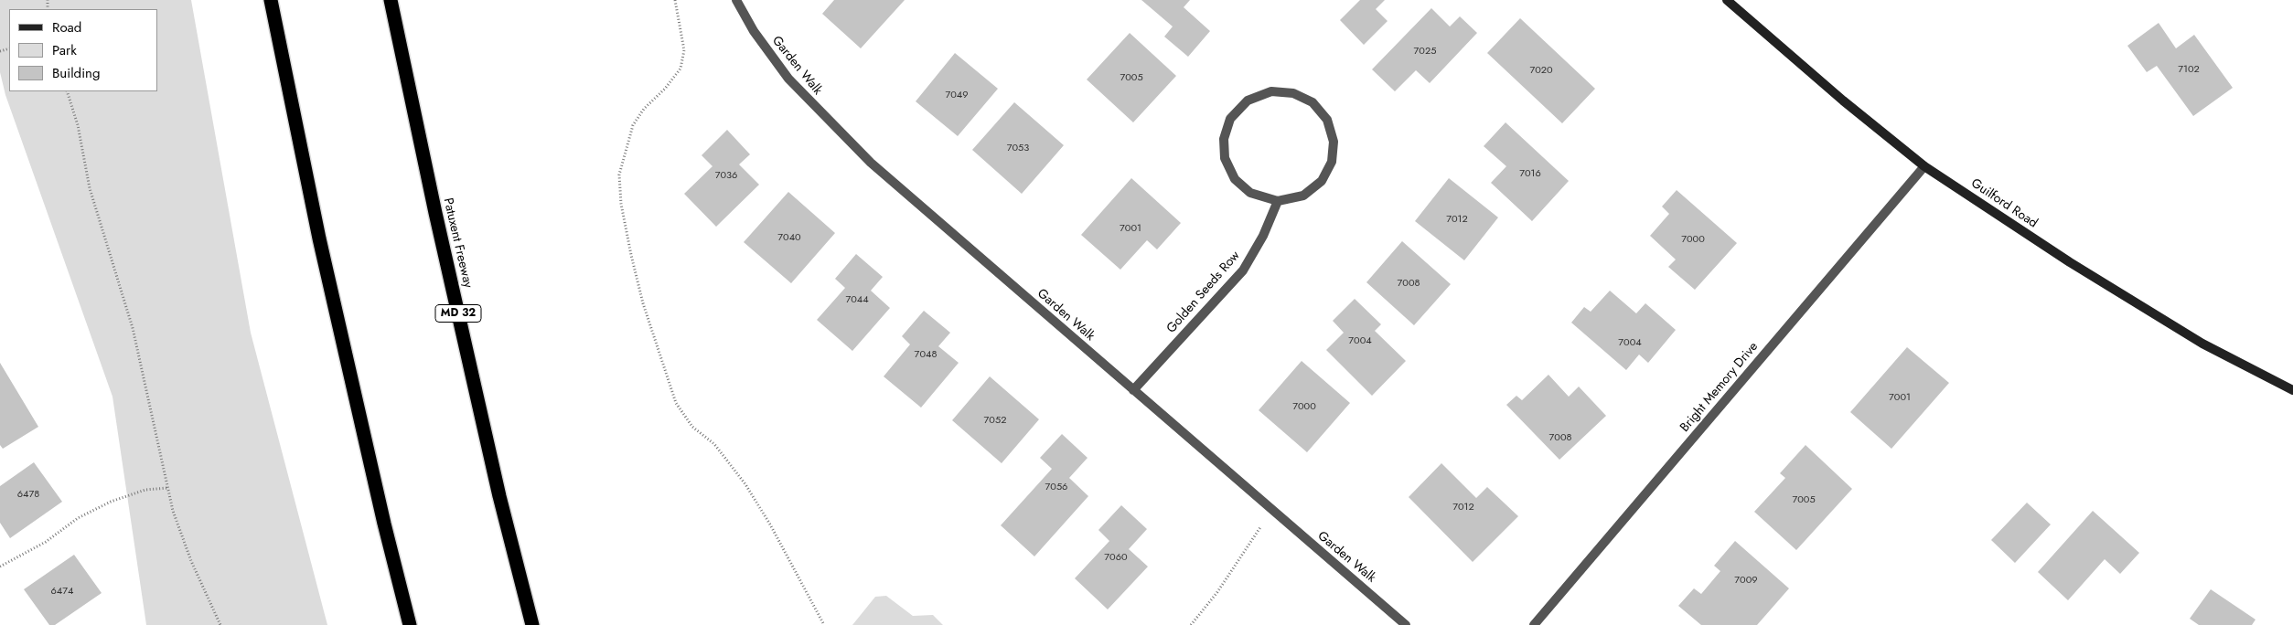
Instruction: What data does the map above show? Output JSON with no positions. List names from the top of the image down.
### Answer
{
  "streets": {
    "highway": ["Patuxent Freeway", "MD 32"],
    "main road": ["Guilford Road"],
    "street": ["Garden Walk", "Golden Seeds Row", "Bright Memory Drive"]
  },
  "crossings": [
    ["Garden Walk", "Golden Seeds Row"],
    ["Guilford Road", "Bright Memory Drive"]
  ],
  "house_numbers": [
    "7025",
    "7102",
    "7020",
    "7005",
    "7049",
    "7053",
    "7016",
    "7036",
    "7012",
    "7001",
    "7040",
    "7000",
    "7008",
    "7044",
    "7004",
    "7004",
    "7048",
    "7001",
    "7000",
    "7052",
    "7008",
    "7056",
    "6478",
    "7005",
    "7012",
    "7060",
    "7009",
    "6474"
  ],
  "legend": ["Road", "Park", "Building"]
}
